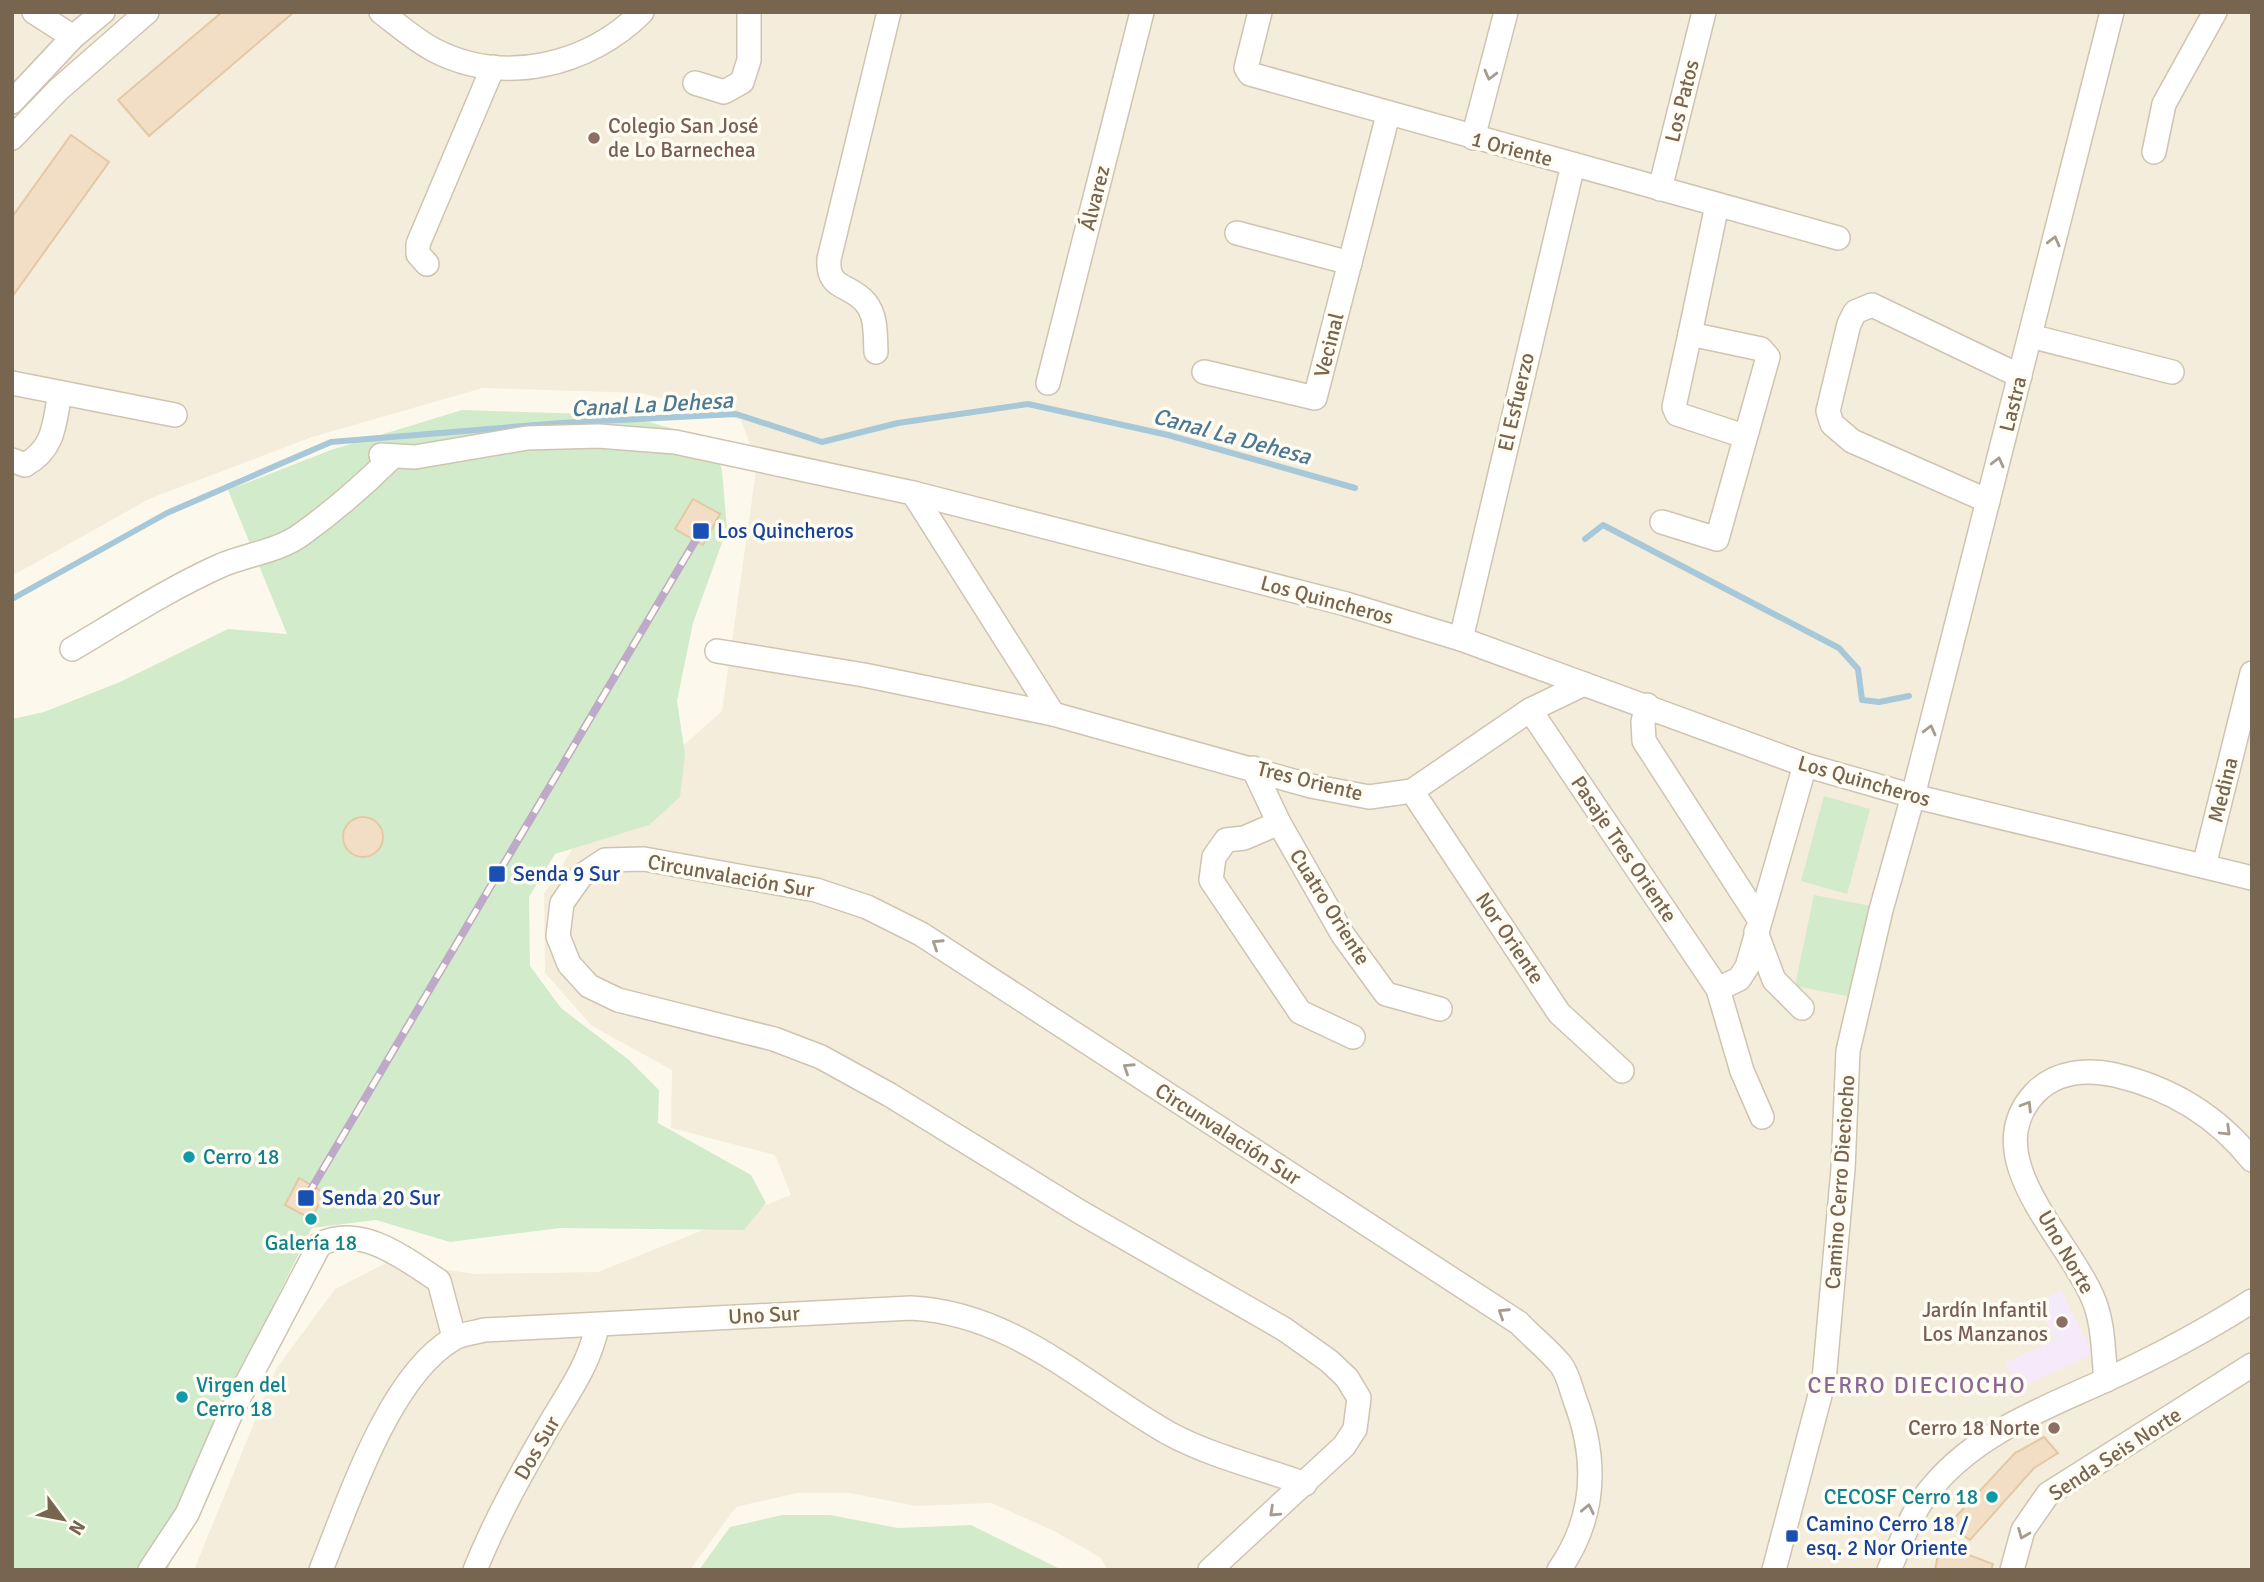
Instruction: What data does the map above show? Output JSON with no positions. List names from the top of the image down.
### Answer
{
  "streets": {
    "street": [
      "Los Patos",
      "1 Oriente",
      "Álvarez",
      "Vecinal",
      "El Esfuerzo",
      "Lastra",
      "Los Quincheros",
      "Tres Oriente",
      "Medina",
      "Pasaje Tres Oriente",
      "Circunvalación Sur",
      "Cuatro Oriente",
      "Nor Oriente",
      "Camino Cerro Dieciocho",
      "Uno Norte",
      "Uno Sur",
      "Dos Sur",
      "Senda Seis Norte"
    ]
  },
  "crossings": [
    ["Los Patos", "1 Oriente"],
    ["1 Oriente", "Vecinal"],
    ["1 Oriente", "El Esfuerzo"],
    ["El Esfuerzo", "Los Quincheros"],
    ["Lastra", "Los Quincheros"],
    ["Lastra", "Camino Cerro Dieciocho"],
    ["Los Quincheros", "Tres Oriente"],
    ["Los Quincheros", "Medina"],
    ["Los Quincheros", "Camino Cerro Dieciocho"],
    ["Tres Oriente", "Pasaje Tres Oriente"],
    ["Tres Oriente", "Cuatro Oriente"],
    ["Tres Oriente", "Nor Oriente"],
    ["Circunvalación Sur", "Uno Sur"],
    ["Uno Sur", "Dos Sur"]
  ],
  "one_way": ["Lastra"],
  "districts": ["CERRO DIECIOCHO"],
  "water": ["Canal La Dehesa"],
  "places": {
    "other": [
      "Colegio San José de Lo Barnechea",
      "Cerro 18",
      "Galería 18",
      "Jardín Infantil Los Manzanos",
      "Virgen del Cerro 18",
      "Cerro 18 Norte",
      "CECOSF Cerro 18"
    ],
    "transit": [
      "Los Quincheros",
      "Senda 9 Sur",
      "Senda 20 Sur",
      "Camino Cerro 18 / esq. 2 Nor Oriente"
    ]
  },
  "north": "bottom right"
}
